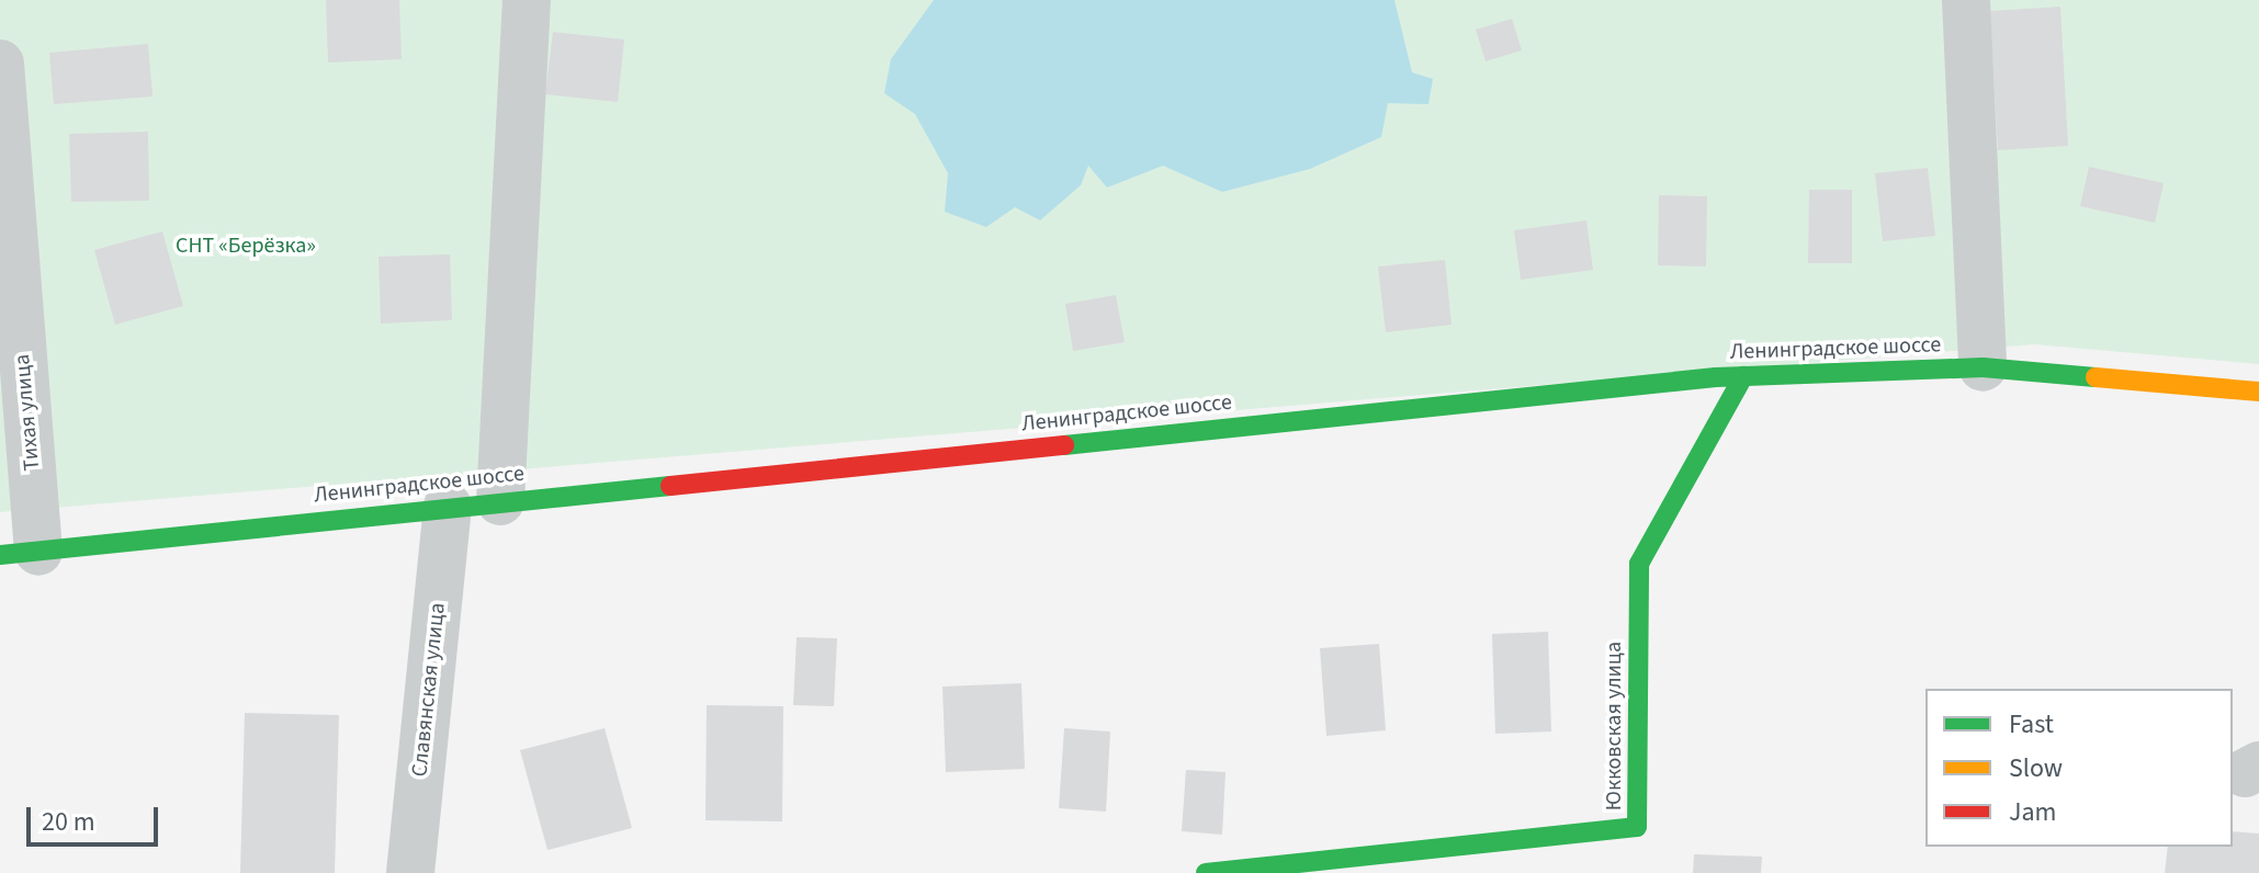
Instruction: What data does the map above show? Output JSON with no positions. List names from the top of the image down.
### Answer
{
  "streets": {
    "main road": ["Ленинградское шоссе", "Юкковская улица"],
    "street": ["Тихая улица", "Славянская улица"]
  },
  "crossings": [
    ["Ленинградское шоссе", "Тихая улица"],
    ["Ленинградское шоссе", "Славянская улица"],
    ["Ленинградское шоссе", "Юкковская улица"]
  ],
  "parks": ["СНТ «Берёзка»"],
  "legend": ["Fast", "Slow", "Jam"],
  "scale_bar": "20 m"
}
